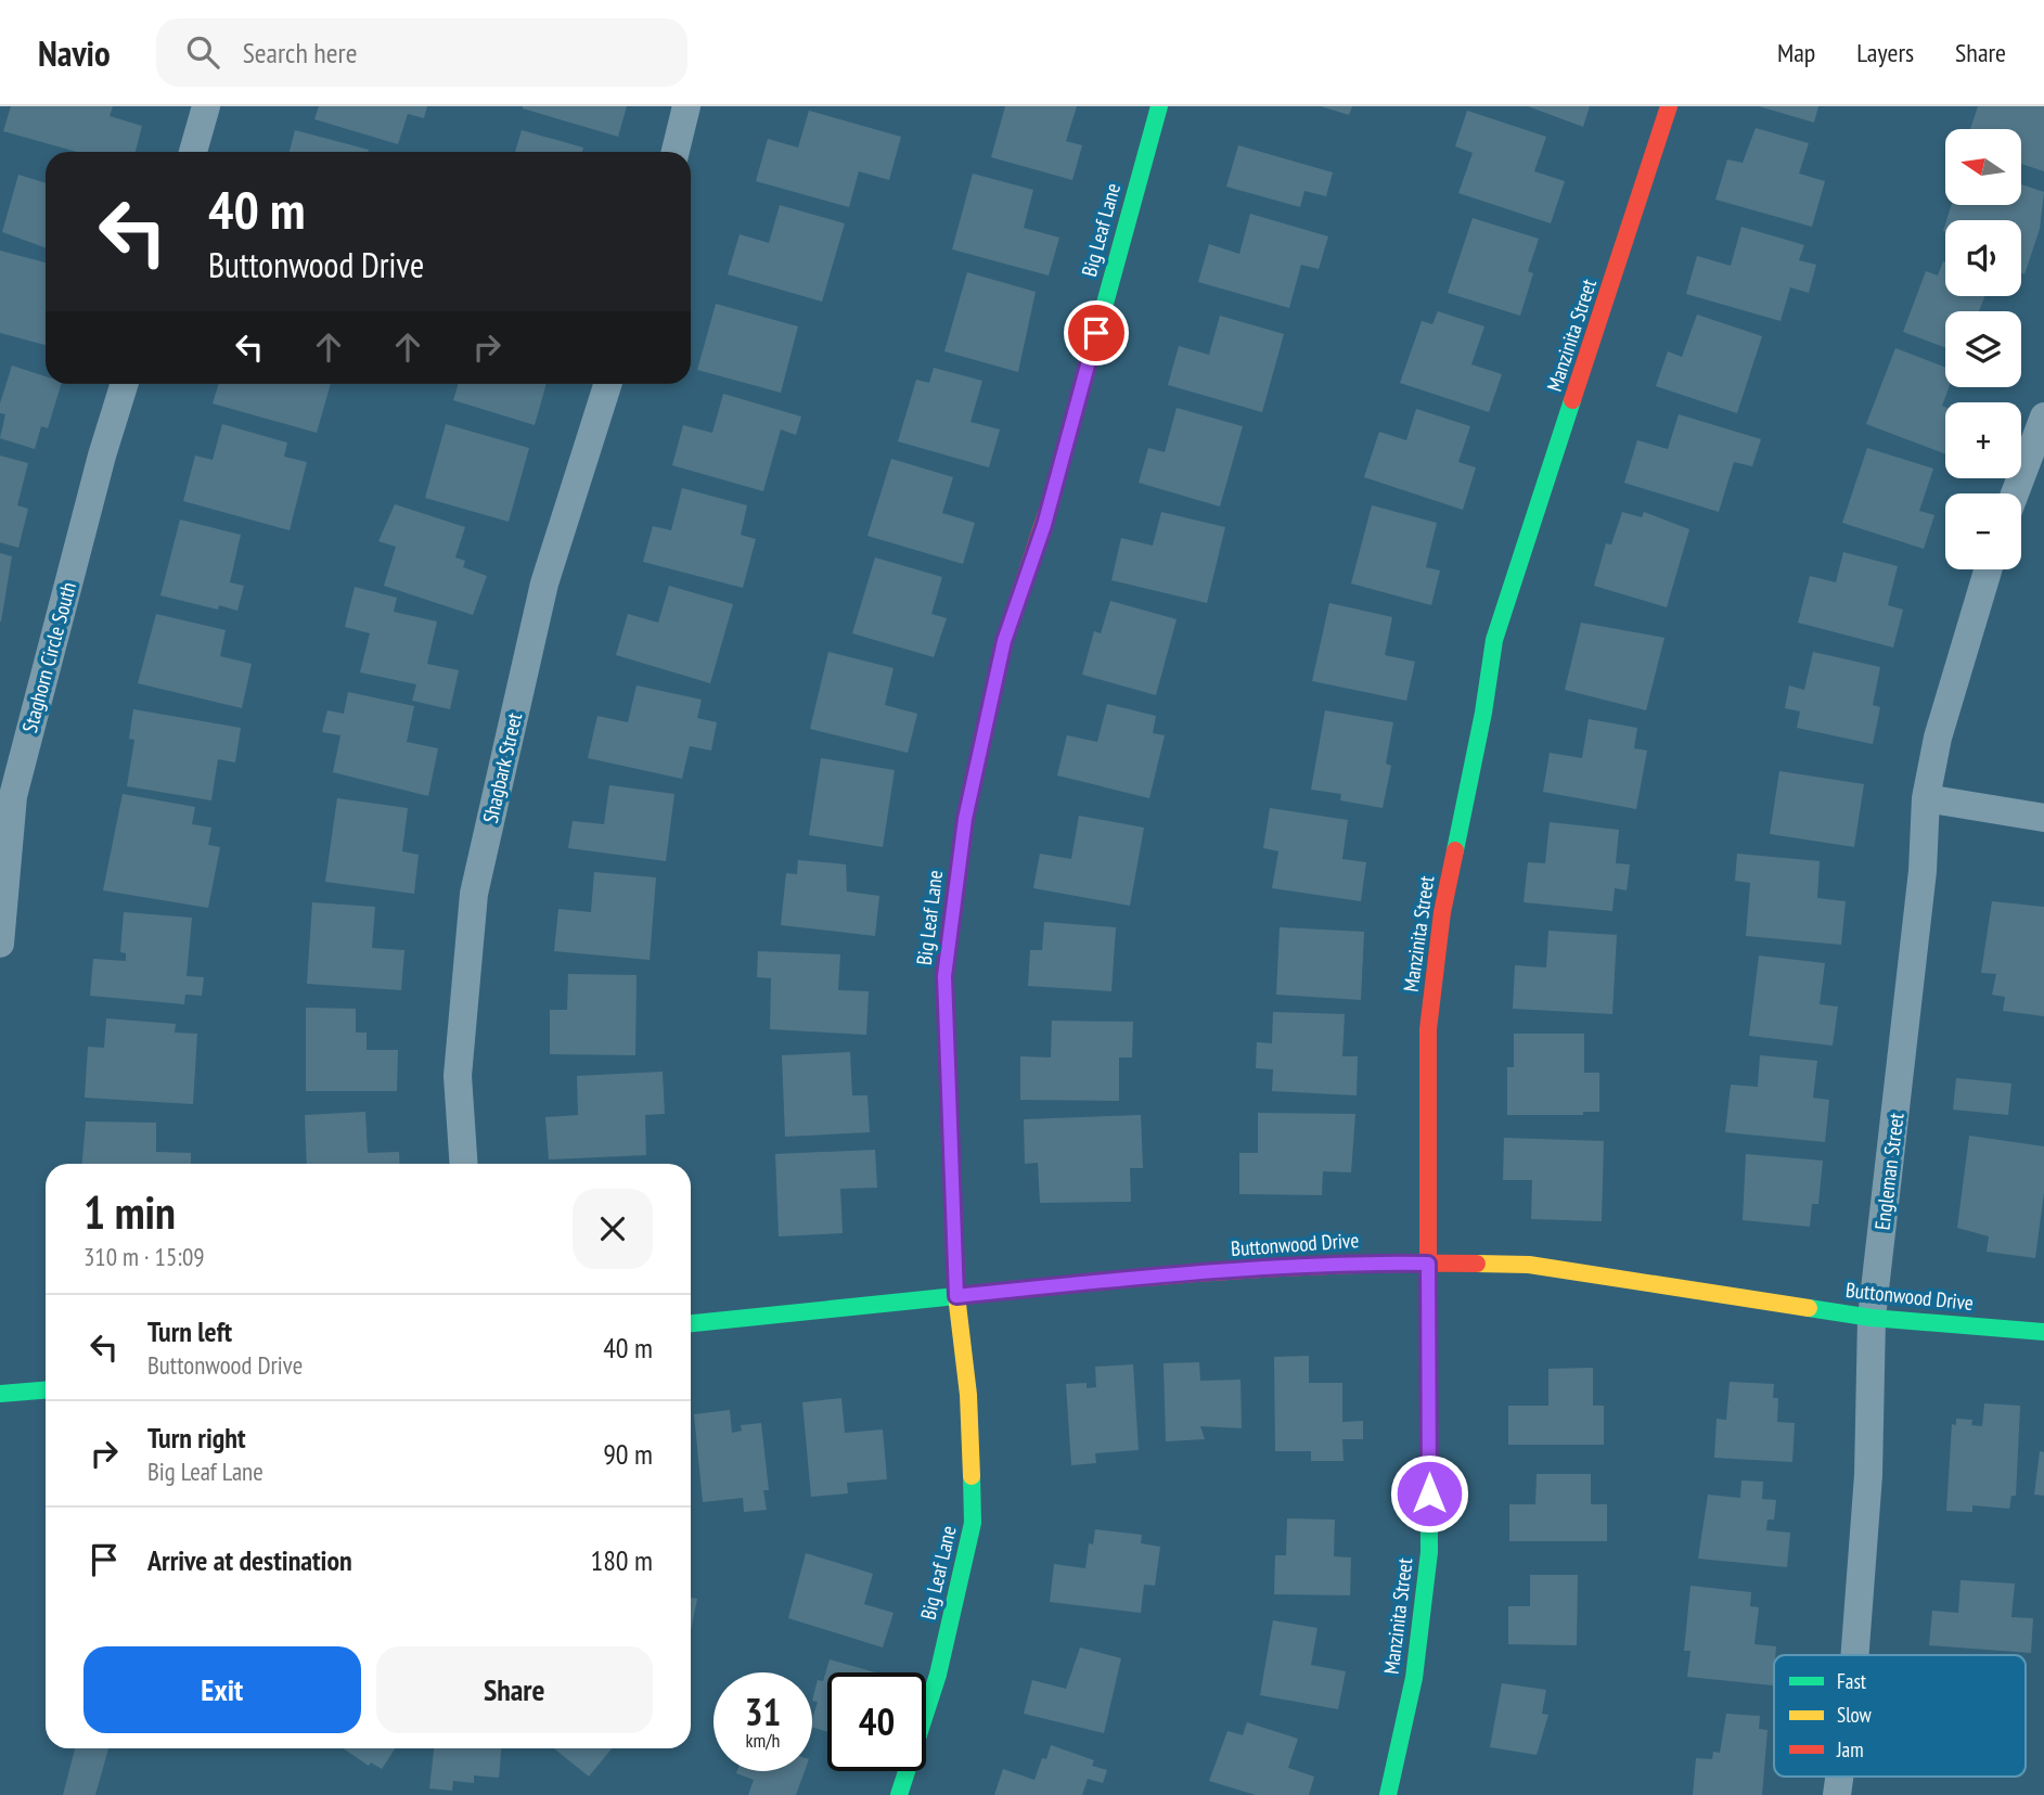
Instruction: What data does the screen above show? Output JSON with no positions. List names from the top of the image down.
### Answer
{
  "streets": {
    "street": [
      "Big Leaf Lane",
      "Manzinita Street",
      "Staghorn Circle South",
      "Shagbark Street",
      "Engleman Street",
      "Buttonwood Drive"
    ]
  },
  "crossings": [
    ["Big Leaf Lane", "Buttonwood Drive"],
    ["Manzinita Street", "Buttonwood Drive"],
    ["Engleman Street", "Buttonwood Drive"]
  ],
  "legend": ["Fast", "Slow", "Jam"],
  "north": "left",
  "page": {
    "header": "Navio",
    "search": "Search here",
    "nav": ["Map", "Layers", "Share"],
    "map_buttons": ["+", "−"],
    "turn": ["40 m", "Buttonwood Drive"],
    "heading": ["1 min", "310 m · 15:09"],
    "list": [
      {
        "name": "Turn left",
        "note": "Buttonwood Drive",
        "value": "40 m"
      },
      {
        "name": "Turn right",
        "note": "Big Leaf Lane",
        "value": "90 m"
      },
      {
        "name": "Arrive at destination",
        "value": "180 m"
      }
    ],
    "buttons": ["Exit", "Share"],
    "speed": "31 km/h",
    "limit": "40"
  }
}
